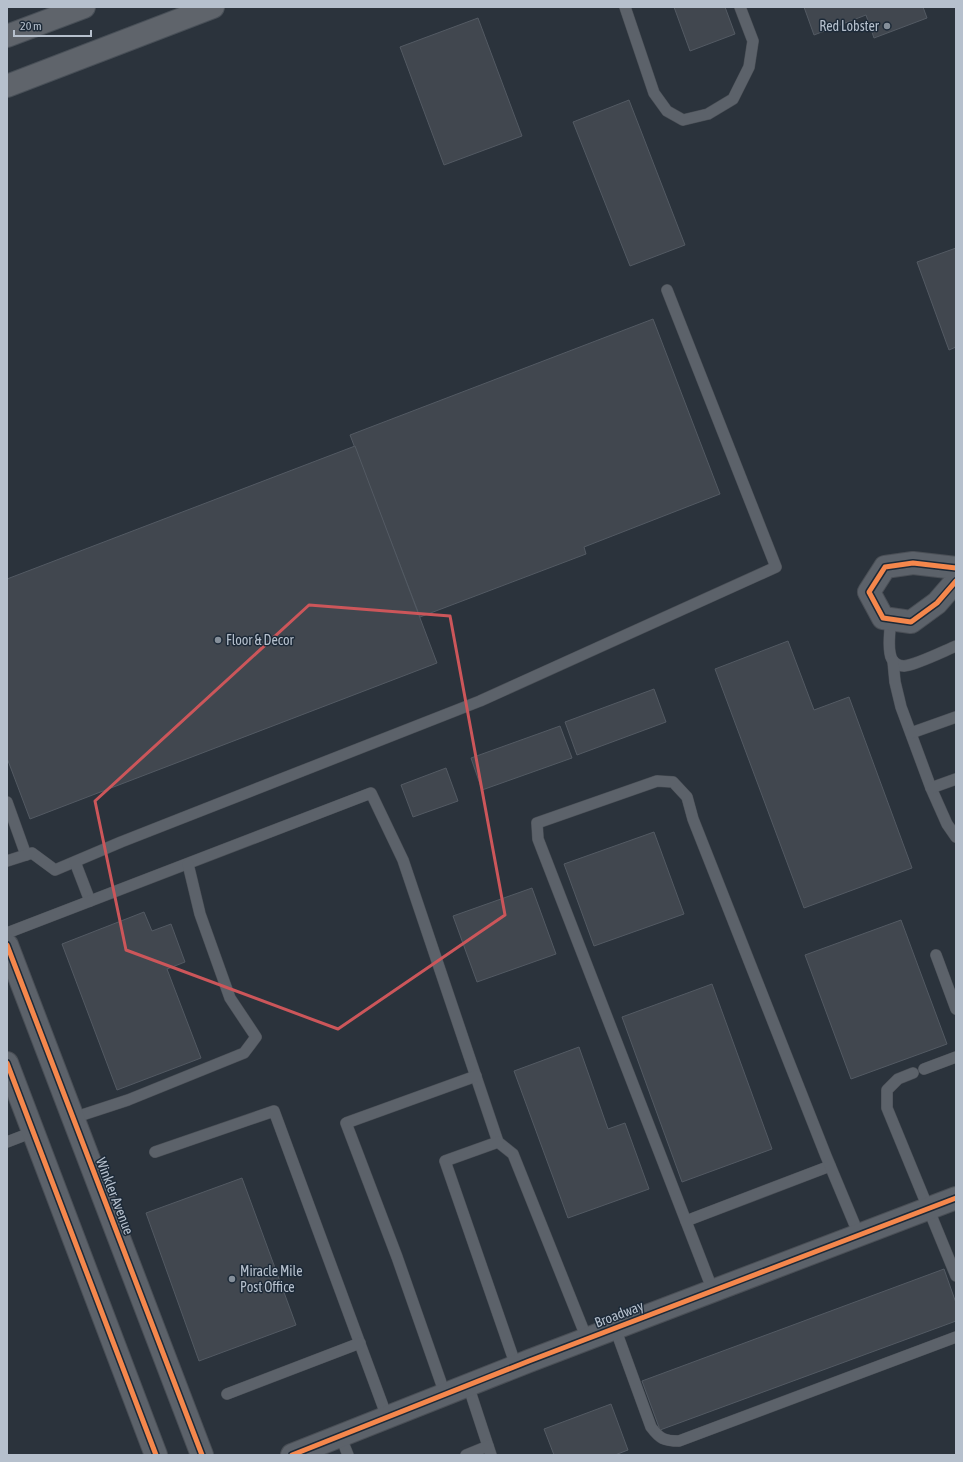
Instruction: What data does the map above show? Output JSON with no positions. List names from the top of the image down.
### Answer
{
  "streets": {
    "street": ["Winkler Avenue", "Broadway"]
  },
  "places": ["Red Lobster", "Floor & Decor", "Miracle Mile Post Office"],
  "scale_bar": "20 m"
}
